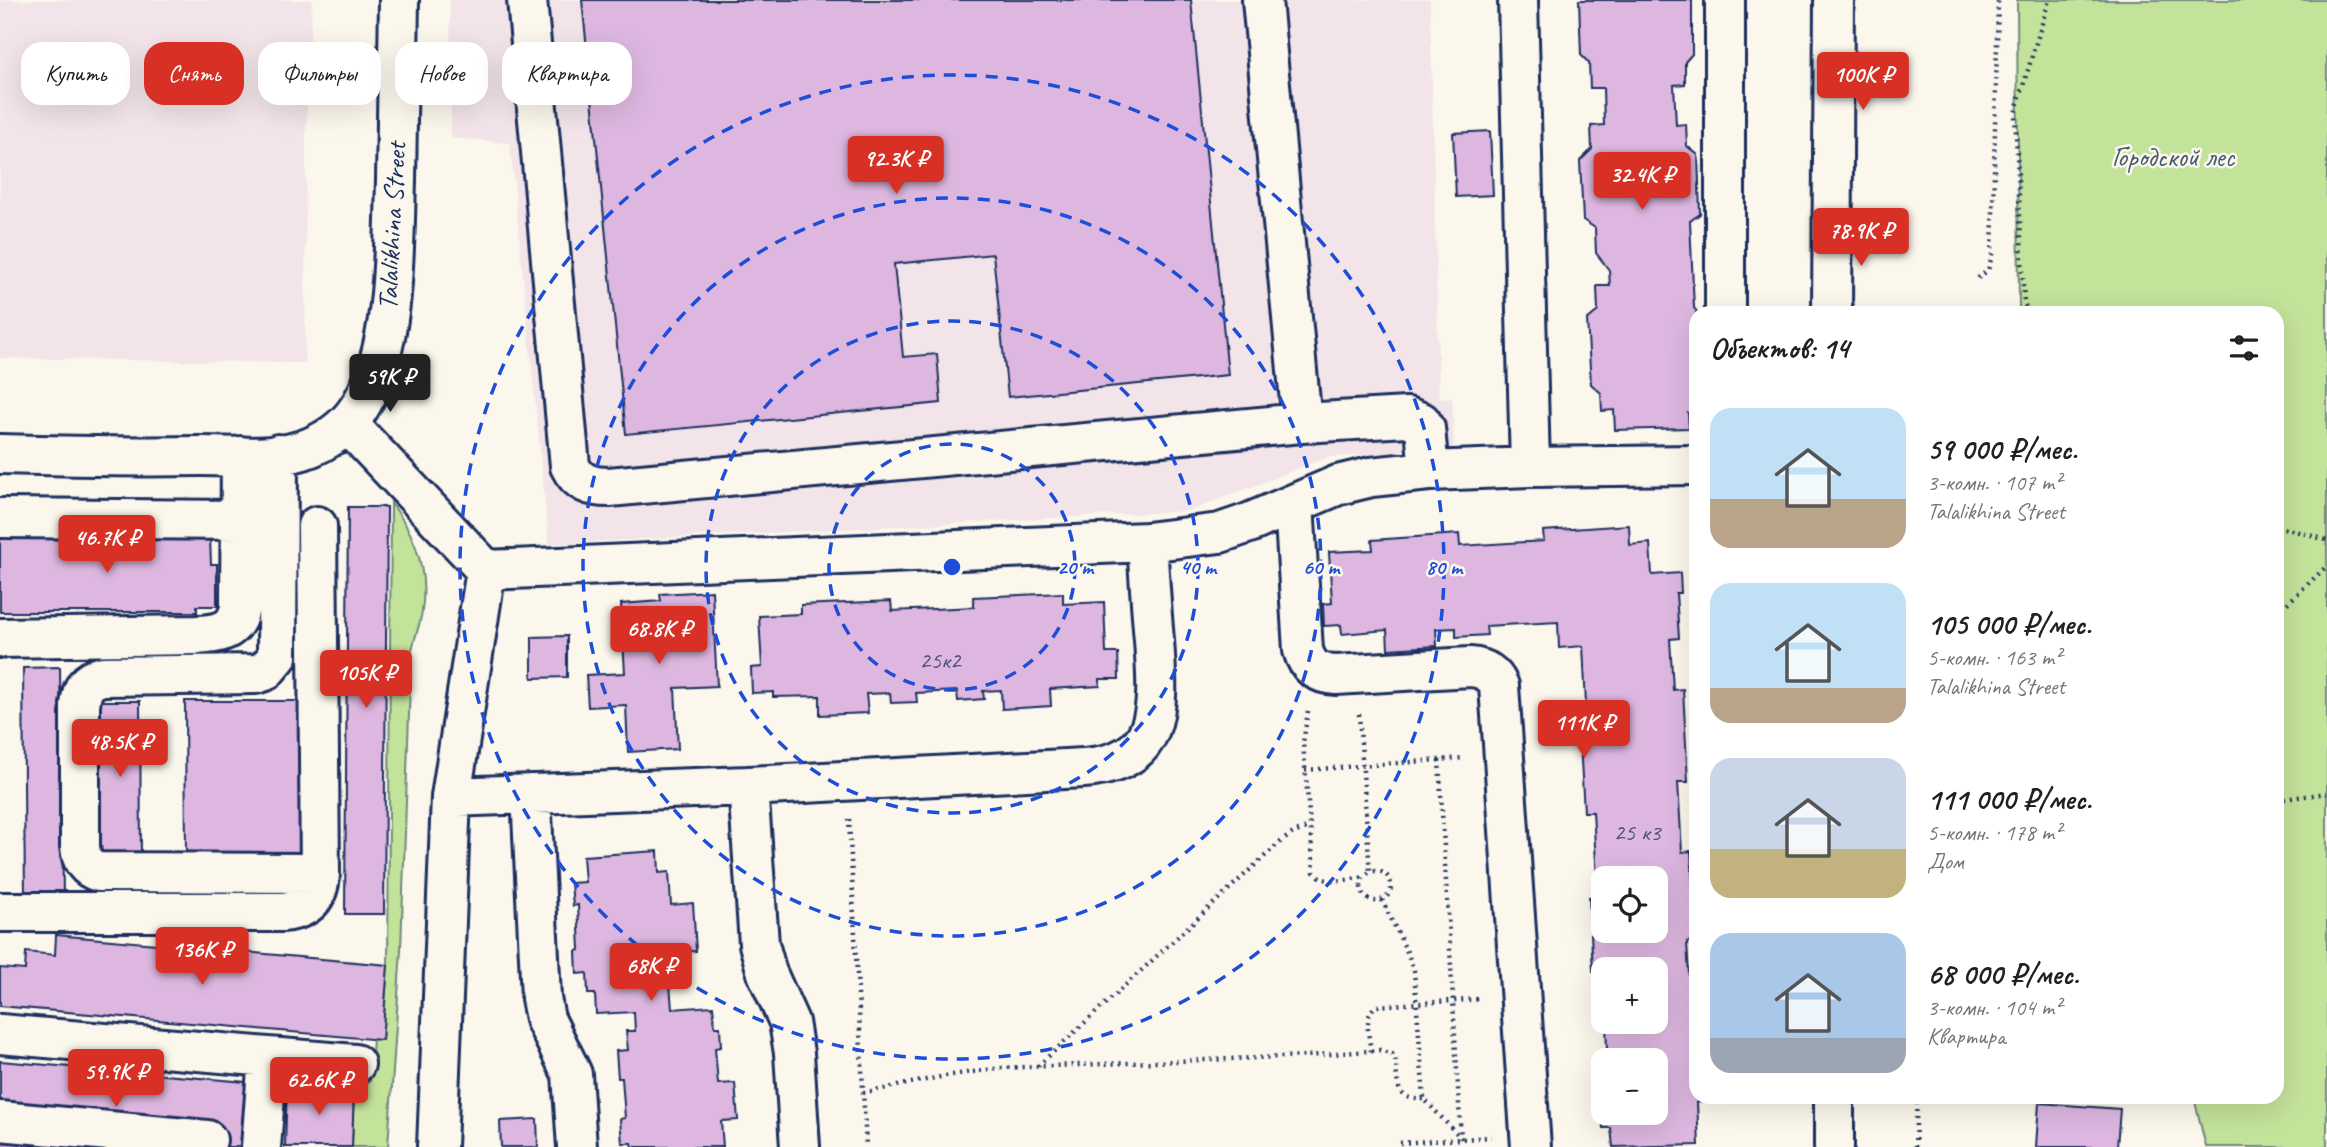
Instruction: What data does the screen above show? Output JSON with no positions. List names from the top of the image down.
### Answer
{
  "streets": {
    "street": ["Talalikhina Street"]
  },
  "parks": ["Городской лес"],
  "house_numbers": ["25к2", "25 к3"],
  "page": {
    "chip": [
      "Купить",
      "Снять",
      "Фильтры",
      "Новое",
      "Квартира"
    ],
    "price": [
      "100K ₽",
      "92.3K ₽",
      "32.4K ₽",
      "78.9K ₽",
      "59K ₽",
      "46.7K ₽",
      "68.8K ₽",
      "105K ₽",
      "111K ₽",
      "48.5K ₽",
      "136K ₽",
      "68K ₽",
      "59.9K ₽",
      "62.6K ₽"
    ],
    "heading": "Объектов: 14",
    "list": [
      {
        "name": "59 000 ₽/мес.",
        "note": "3-комн. · 107 m² · Talalikhina Street"
      },
      {
        "name": "105 000 ₽/мес.",
        "note": "5-комн. · 163 m² · Talalikhina Street"
      },
      {
        "name": "111 000 ₽/мес.",
        "note": "5-комн. · 178 m² · Дом"
      },
      {
        "name": "68 000 ₽/мес.",
        "note": "3-комн. · 104 m² · Квартира"
      }
    ],
    "map_buttons": ["+", "−"]
  },
  "rings": [
    "20 m",
    "40 m",
    "60 m",
    "80 m"
  ]
}
